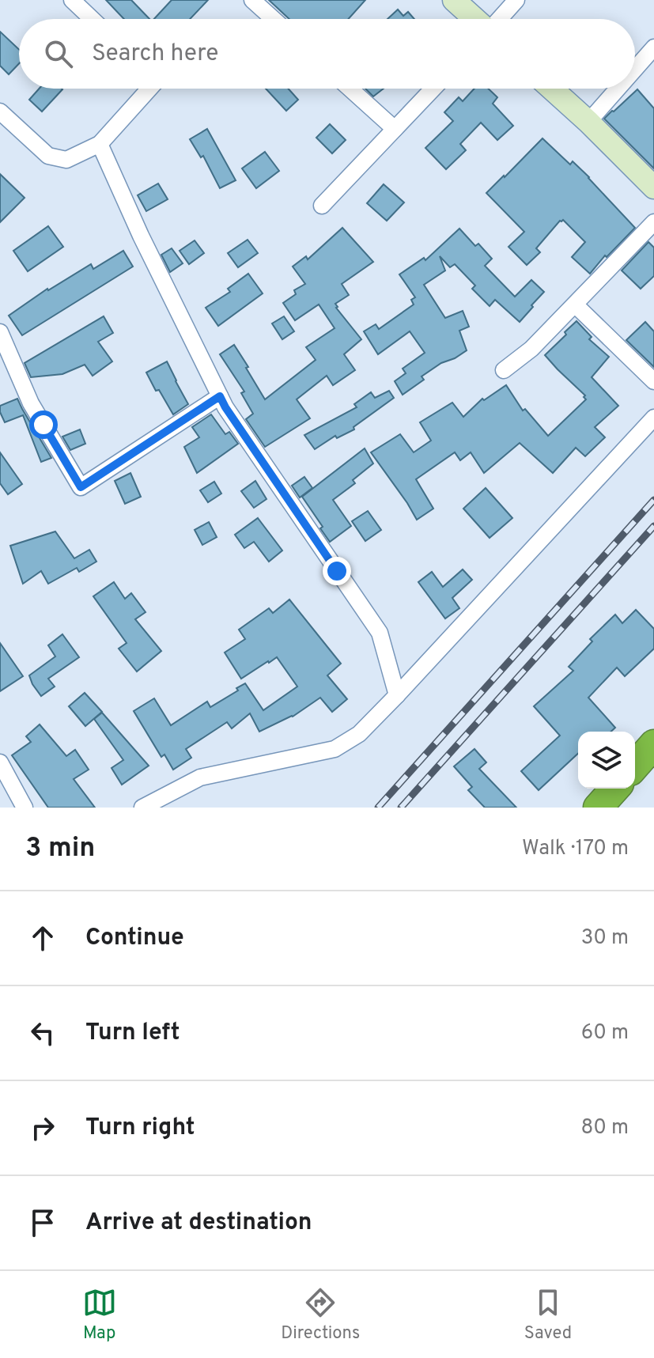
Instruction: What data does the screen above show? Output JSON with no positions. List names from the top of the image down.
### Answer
{
  "page": {
    "search": "Search here",
    "heading": ["3 min", "Walk · 170 m"],
    "list": [
      ["Continue", "30 m"],
      ["Turn left", "60 m"],
      ["Turn right", "80 m"],
      "Arrive at destination"
    ],
    "nav": ["Map", "Directions", "Saved"]
  }
}
